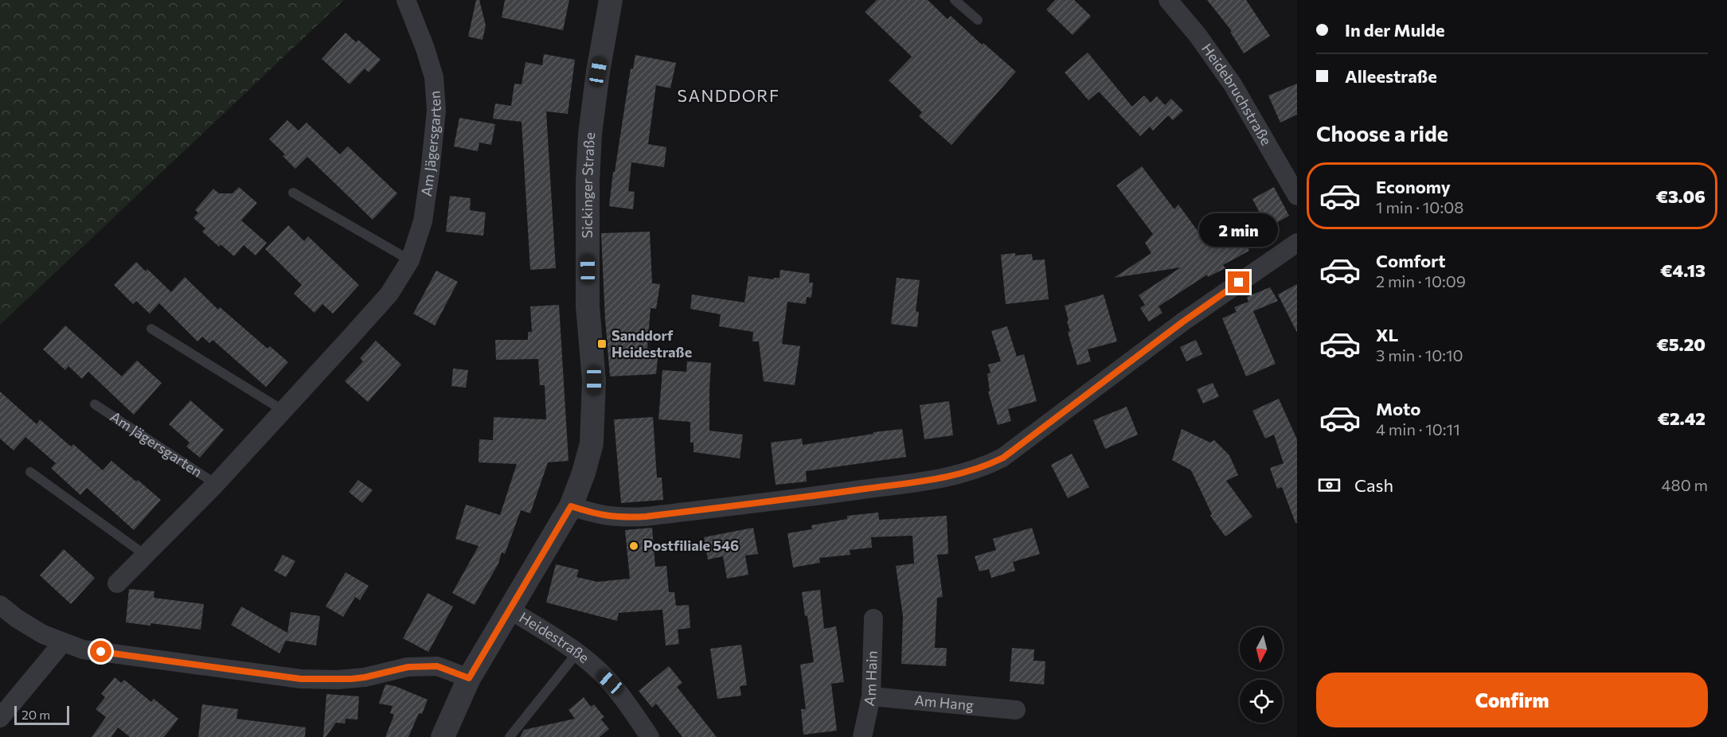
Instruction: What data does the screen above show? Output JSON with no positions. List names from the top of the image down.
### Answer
{
  "streets": {
    "street": [
      "Heidebruchstraße",
      "Am Jägersgarten",
      "Sickinger Straße",
      "Heidestraße",
      "Am Hain",
      "Am Hang"
    ]
  },
  "crossings": [
    ["Sickinger Straße", "Heidestraße"],
    ["Am Hain", "Am Hang"]
  ],
  "districts": ["SANDDORF"],
  "places": {
    "transit": ["Sanddorf Heidestraße"],
    "other": ["Postfiliale 546"]
  },
  "scale_bar": "20 m",
  "north": "bottom",
  "page": {
    "banner": ["In der Mulde", "Alleestraße"],
    "heading": "Choose a ride",
    "list": [
      {
        "name": "Economy",
        "note": "1 min · 10:08",
        "value": "€3.06"
      },
      {
        "name": "Comfort",
        "note": "2 min · 10:09",
        "value": "€4.13"
      },
      {
        "name": "XL",
        "note": "3 min · 10:10",
        "value": "€5.20"
      },
      {
        "name": "Moto",
        "note": "4 min · 10:11",
        "value": "€2.42"
      }
    ],
    "bubble": "2 min",
    "pay": ["Cash", "480 m"],
    "buttons": "Confirm",
    "scale": "20 m"
  }
}
